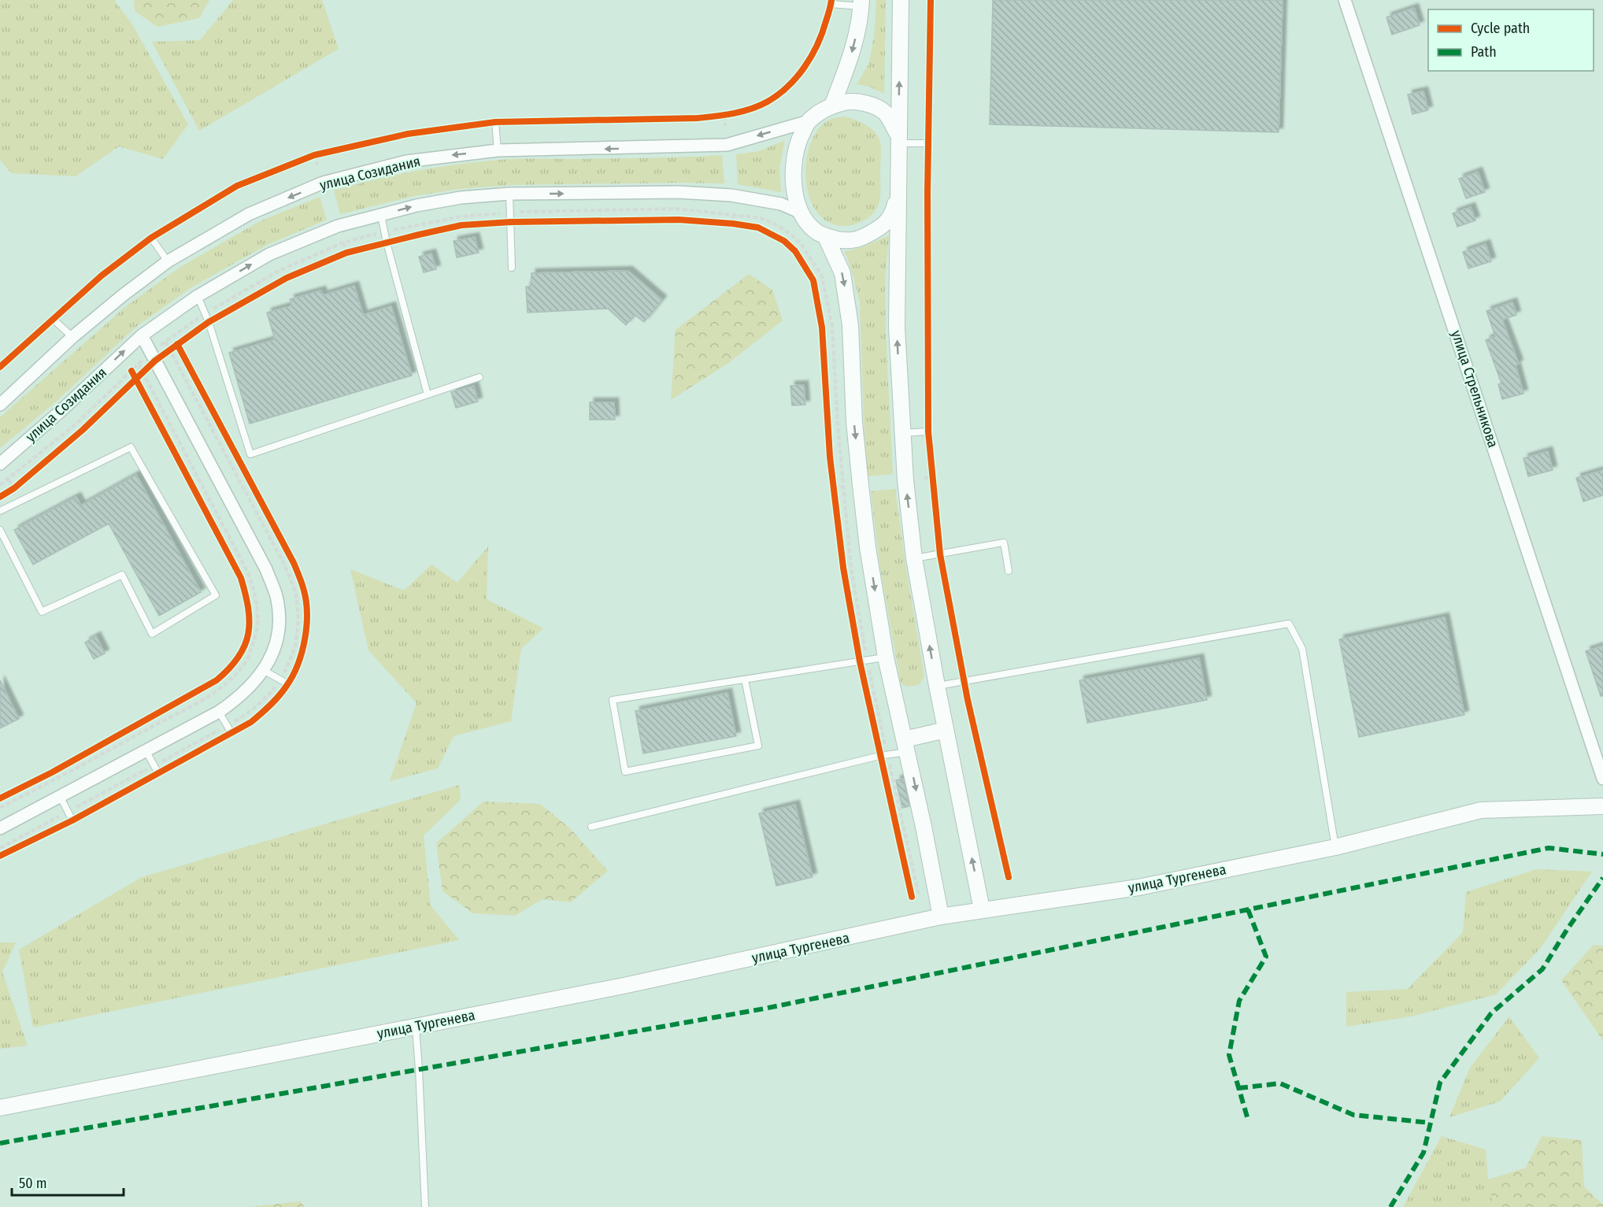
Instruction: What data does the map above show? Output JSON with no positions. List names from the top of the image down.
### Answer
{
  "streets": {
    "street": ["улица Созидания", "улица Стрельникова", "улица Тургенева"]
  },
  "legend": ["Cycle path", "Path"],
  "scale_bar": "50 m"
}
